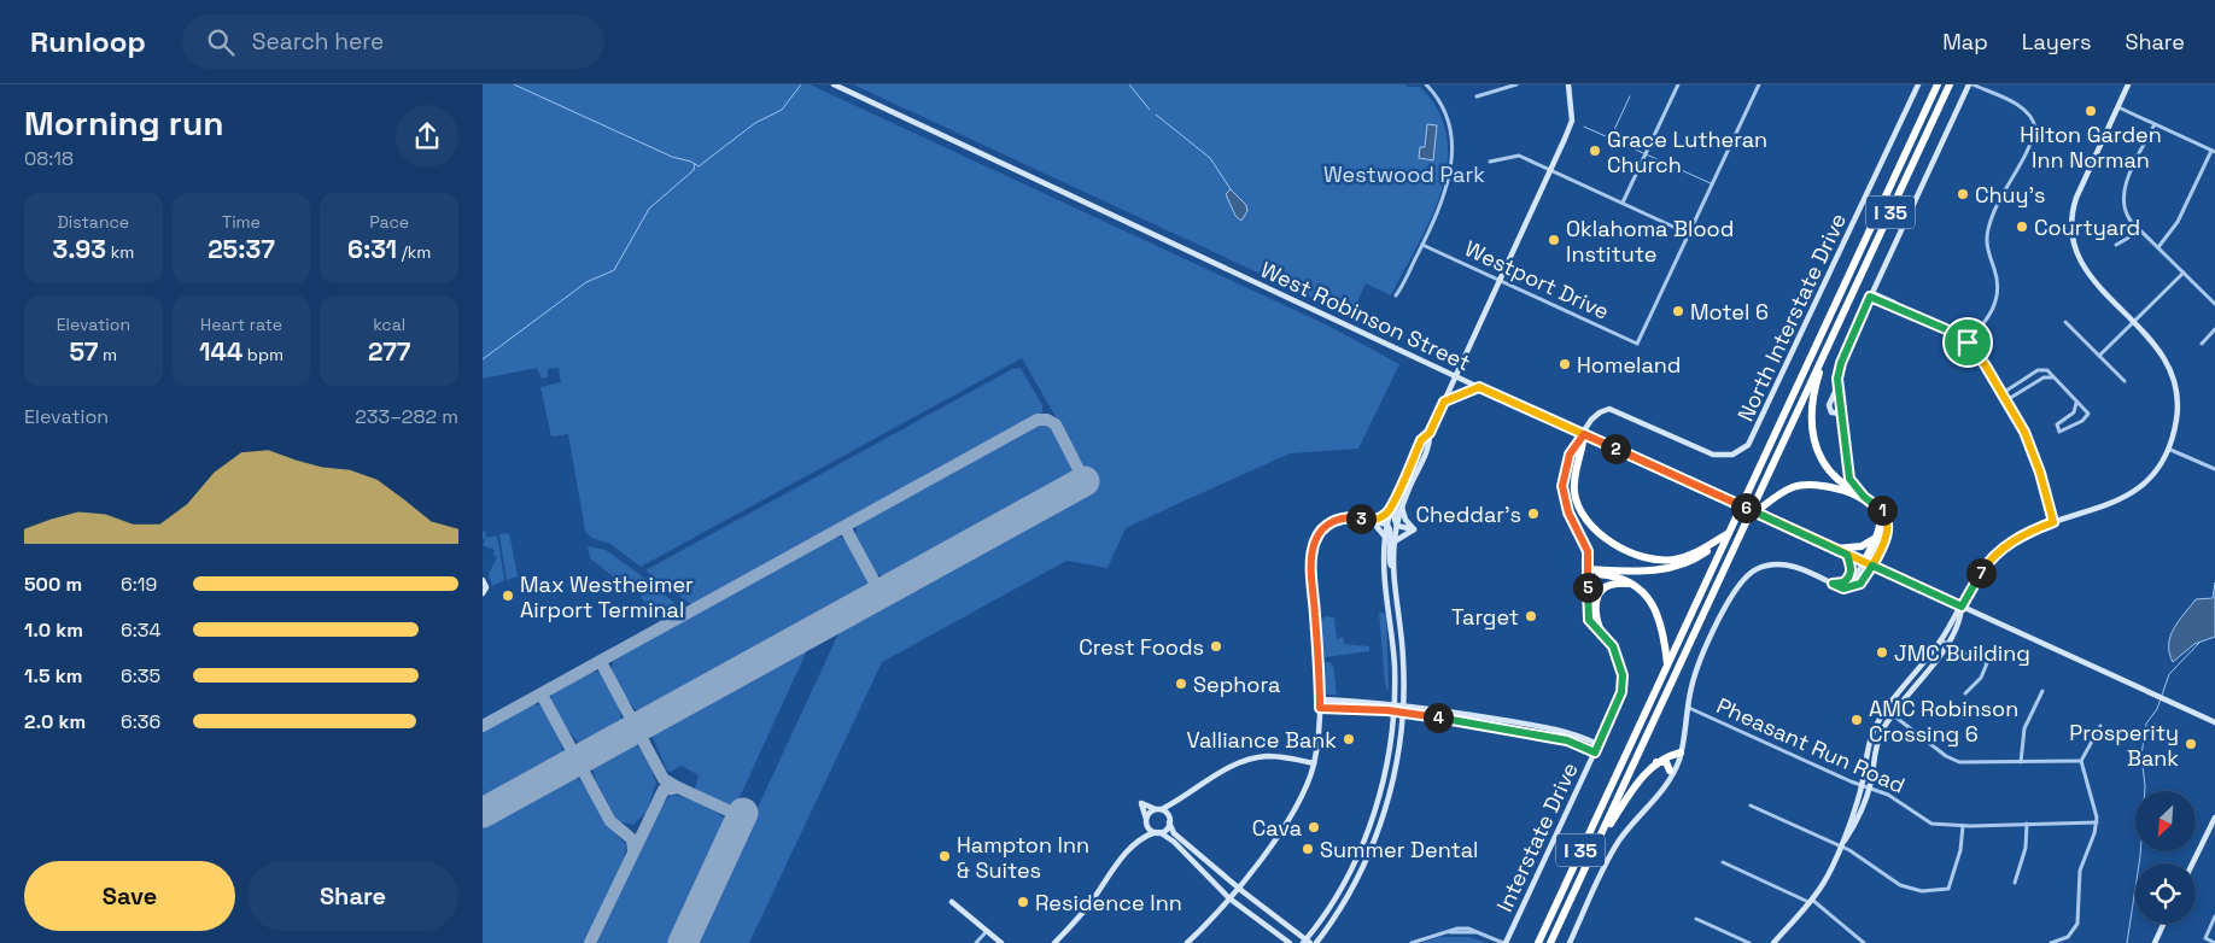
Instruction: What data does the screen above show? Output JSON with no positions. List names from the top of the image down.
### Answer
{
  "streets": {
    "highway": ["I 35"],
    "main road": ["West Robinson Street", "North Interstate Drive", "Interstate Drive"],
    "street": ["Westport Drive", "Pheasant Run Road"]
  },
  "crossings": [
    ["West Robinson Street", "North Interstate Drive"],
    ["North Interstate Drive", "Interstate Drive"]
  ],
  "parks": ["Westwood Park"],
  "places": [
    "Hilton Garden Inn Norman",
    "Grace Lutheran Church",
    "Chuy's",
    "Courtyard",
    "Oklahoma Blood Institute",
    "Motel 6",
    "Homeland",
    "Cheddar's",
    "Max Westheimer Airport Terminal",
    "Target",
    "Crest Foods",
    "JMC Building",
    "Sephora",
    "AMC Robinson Crossing 6",
    "Valliance Bank",
    "Prosperity Bank",
    "Cava",
    "Summer Dental",
    "Hampton Inn & Suites",
    "Residence Inn"
  ],
  "north": "bottom left",
  "page": {
    "header": "Runloop",
    "search": "Search here",
    "nav": ["Map", "Layers", "Share"],
    "heading": ["Morning run", "08:18"],
    "stats": [
      ["Distance", "3.93 km"],
      ["Time", "25:37"],
      ["Pace", "6:31 /km"],
      ["Elevation", "57 m"],
      ["Heart rate", "144 bpm"],
      ["kcal", "277"]
    ],
    "chart": ["Elevation", "233–282 m"],
    "pins": [
      "2",
      "6",
      "1",
      "3",
      "7",
      "5",
      "4"
    ],
    "list": [
      {
        "name": "500 m",
        "note": "6:19"
      },
      {
        "name": "1.0 km",
        "note": "6:34"
      },
      {
        "name": "1.5 km",
        "note": "6:35"
      },
      {
        "name": "2.0 km",
        "note": "6:36"
      }
    ],
    "buttons": ["Save", "Share"]
  }
}
